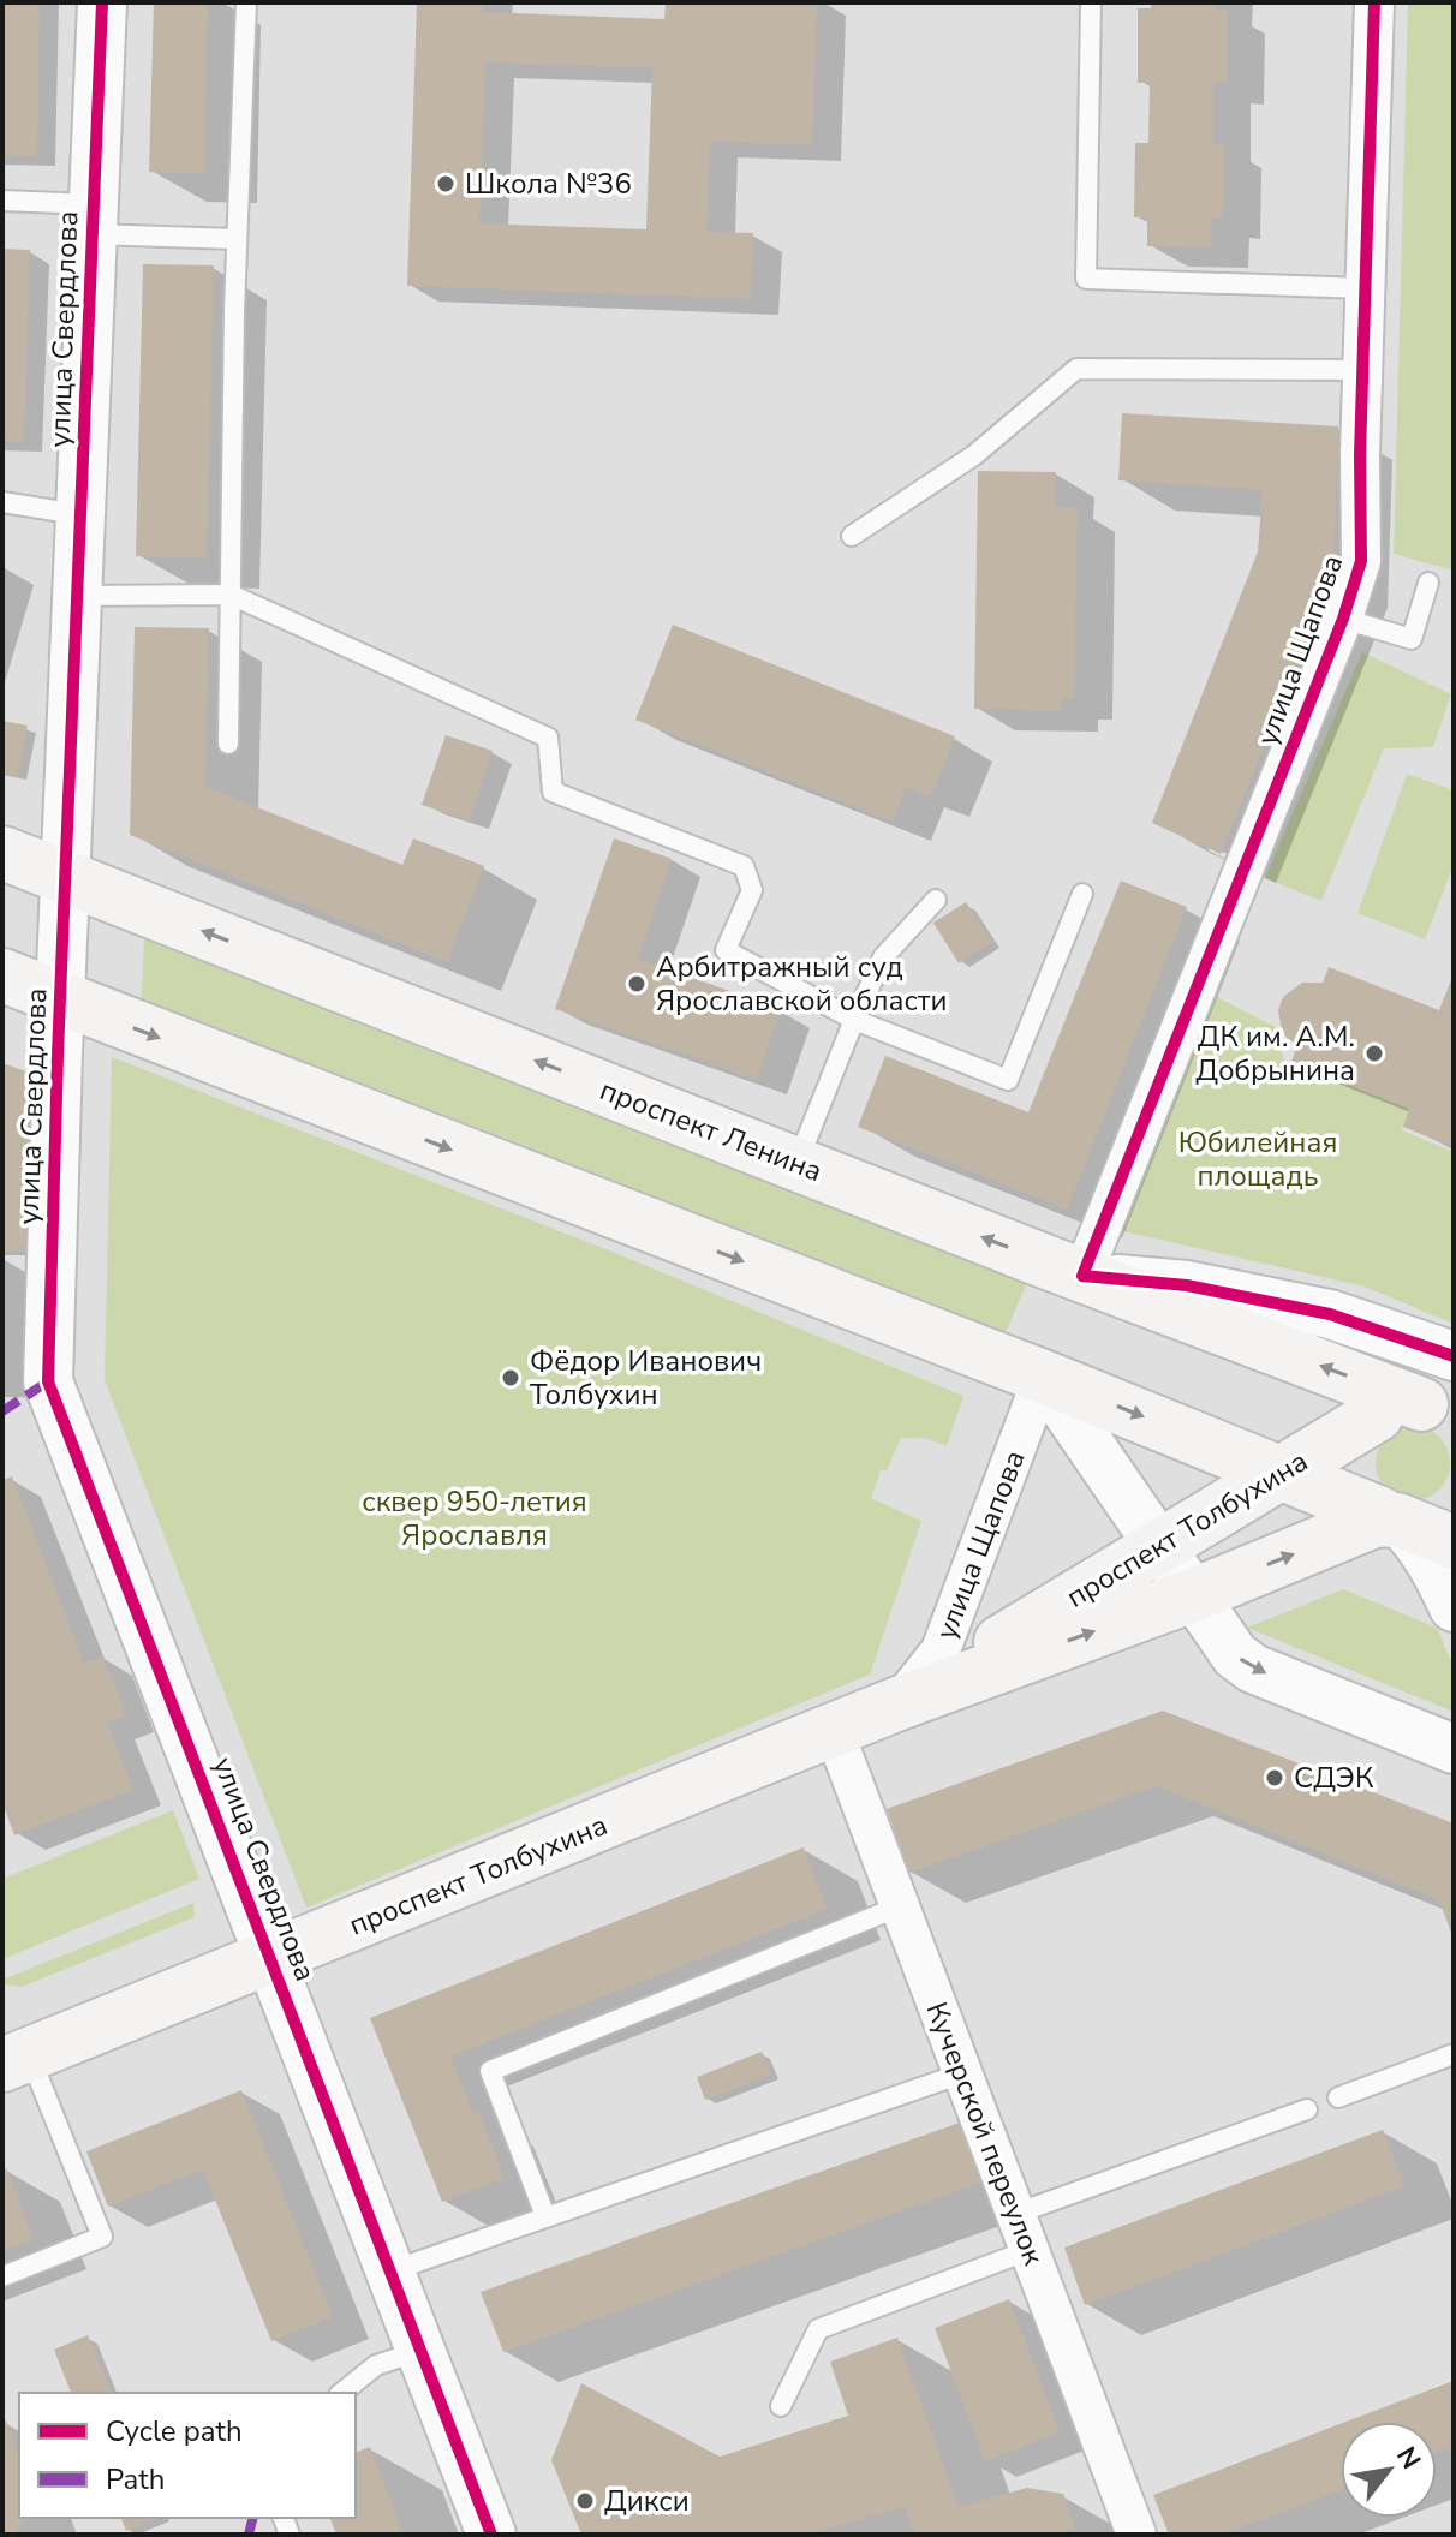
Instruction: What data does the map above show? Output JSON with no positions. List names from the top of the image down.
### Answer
{
  "streets": {
    "main road": ["проспект Ленина", "проспект Толбухина"],
    "street": ["улица Свердлова", "улица Щапова", "Кучерской переулок"]
  },
  "crossings": [
    ["улица Свердлова", "проспект Ленина"],
    ["улица Свердлова", "проспект Толбухина"],
    ["улица Щапова", "проспект Ленина"],
    ["улица Щапова", "проспект Толбухина"],
    ["проспект Ленина", "проспект Толбухина"],
    ["проспект Толбухина", "Кучерской переулок"]
  ],
  "parks": ["Юбилейная площадь", "сквер 950-летия Ярославля"],
  "places": [
    "Школа №36",
    "Арбитражный суд Ярославской области",
    "ДК им. А.М. Добрынина",
    "Фёдор Иванович Толбухин",
    "СДЭК",
    "Дикси"
  ],
  "legend": ["Cycle path", "Path"],
  "north": "top right"
}
